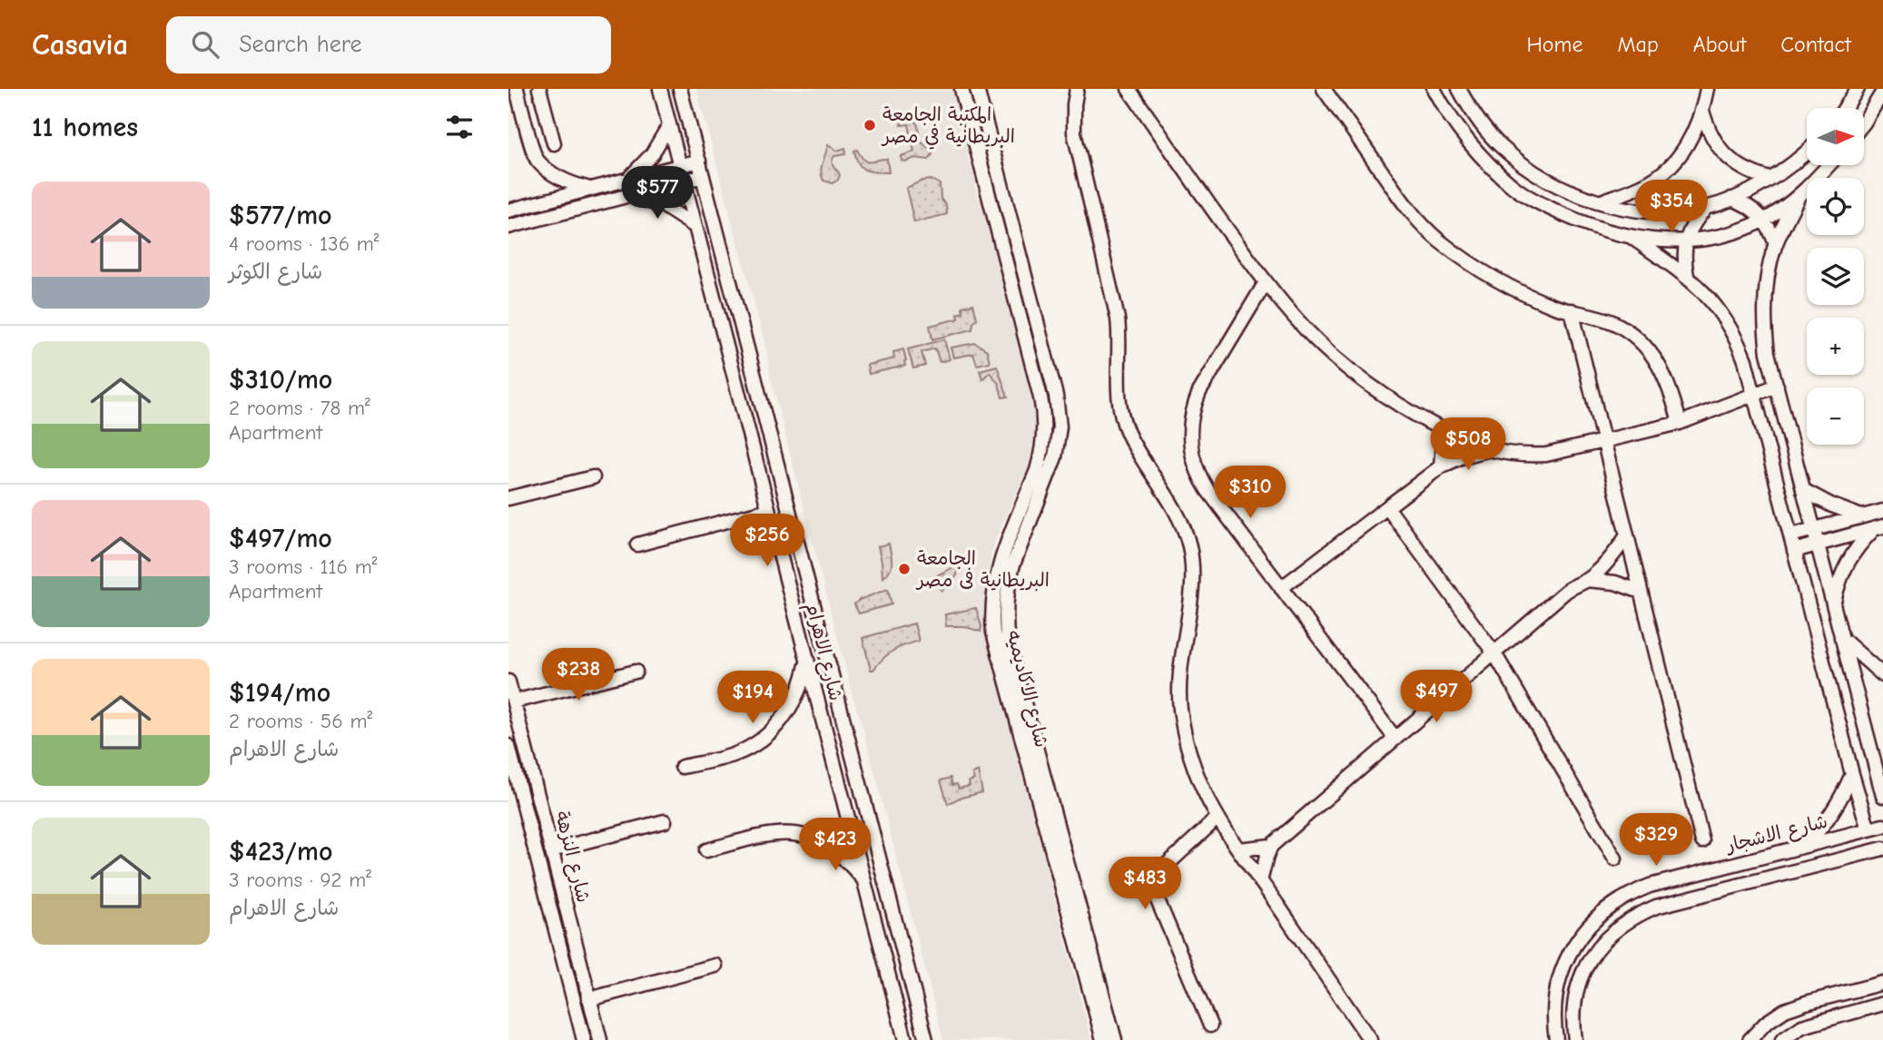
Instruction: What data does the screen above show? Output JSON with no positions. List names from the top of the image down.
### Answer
{
  "streets": {
    "street": [
      "شارع الاهرام",
      "شارع الاكاديميه",
      "شارع الاشجار",
      "شارع النزهة"
    ]
  },
  "places": ["المكتبة الجامعة البريطانية في مصر", "الجامعة البريطانية فى مصر"],
  "north": "right",
  "page": {
    "header": "Casavia",
    "search": "Search here",
    "nav": [
      "Home",
      "Map",
      "About",
      "Contact"
    ],
    "heading": "11 homes",
    "map_buttons": ["+", "−"],
    "list": [
      {
        "name": "$577/mo",
        "note": "4 rooms · 136 m² · شارع الكوثر"
      },
      {
        "name": "$310/mo",
        "note": "2 rooms · 78 m² · Apartment"
      },
      {
        "name": "$497/mo",
        "note": "3 rooms · 116 m² · Apartment"
      },
      {
        "name": "$194/mo",
        "note": "2 rooms · 56 m² · شارع الاهرام"
      },
      {
        "name": "$423/mo",
        "note": "3 rooms · 92 m² · شارع الاهرام"
      }
    ],
    "price": [
      "$577",
      "$354",
      "$508",
      "$310",
      "$256",
      "$238",
      "$497",
      "$194",
      "$329",
      "$423",
      "$483"
    ]
  }
}
